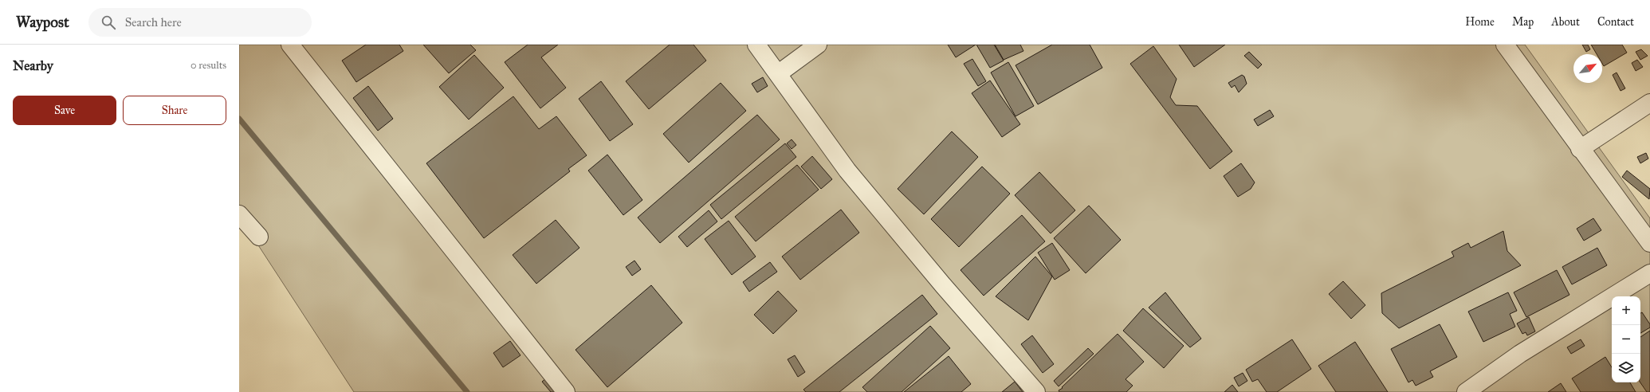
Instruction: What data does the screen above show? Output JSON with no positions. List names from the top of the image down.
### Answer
{
  "north": "top right",
  "page": {
    "header": "Waypost",
    "search": "Search here",
    "nav": [
      "Home",
      "Map",
      "About",
      "Contact"
    ],
    "heading": ["Nearby", "0 results"],
    "buttons": ["Save", "Share"],
    "map_buttons": ["+", "−"]
  }
}
